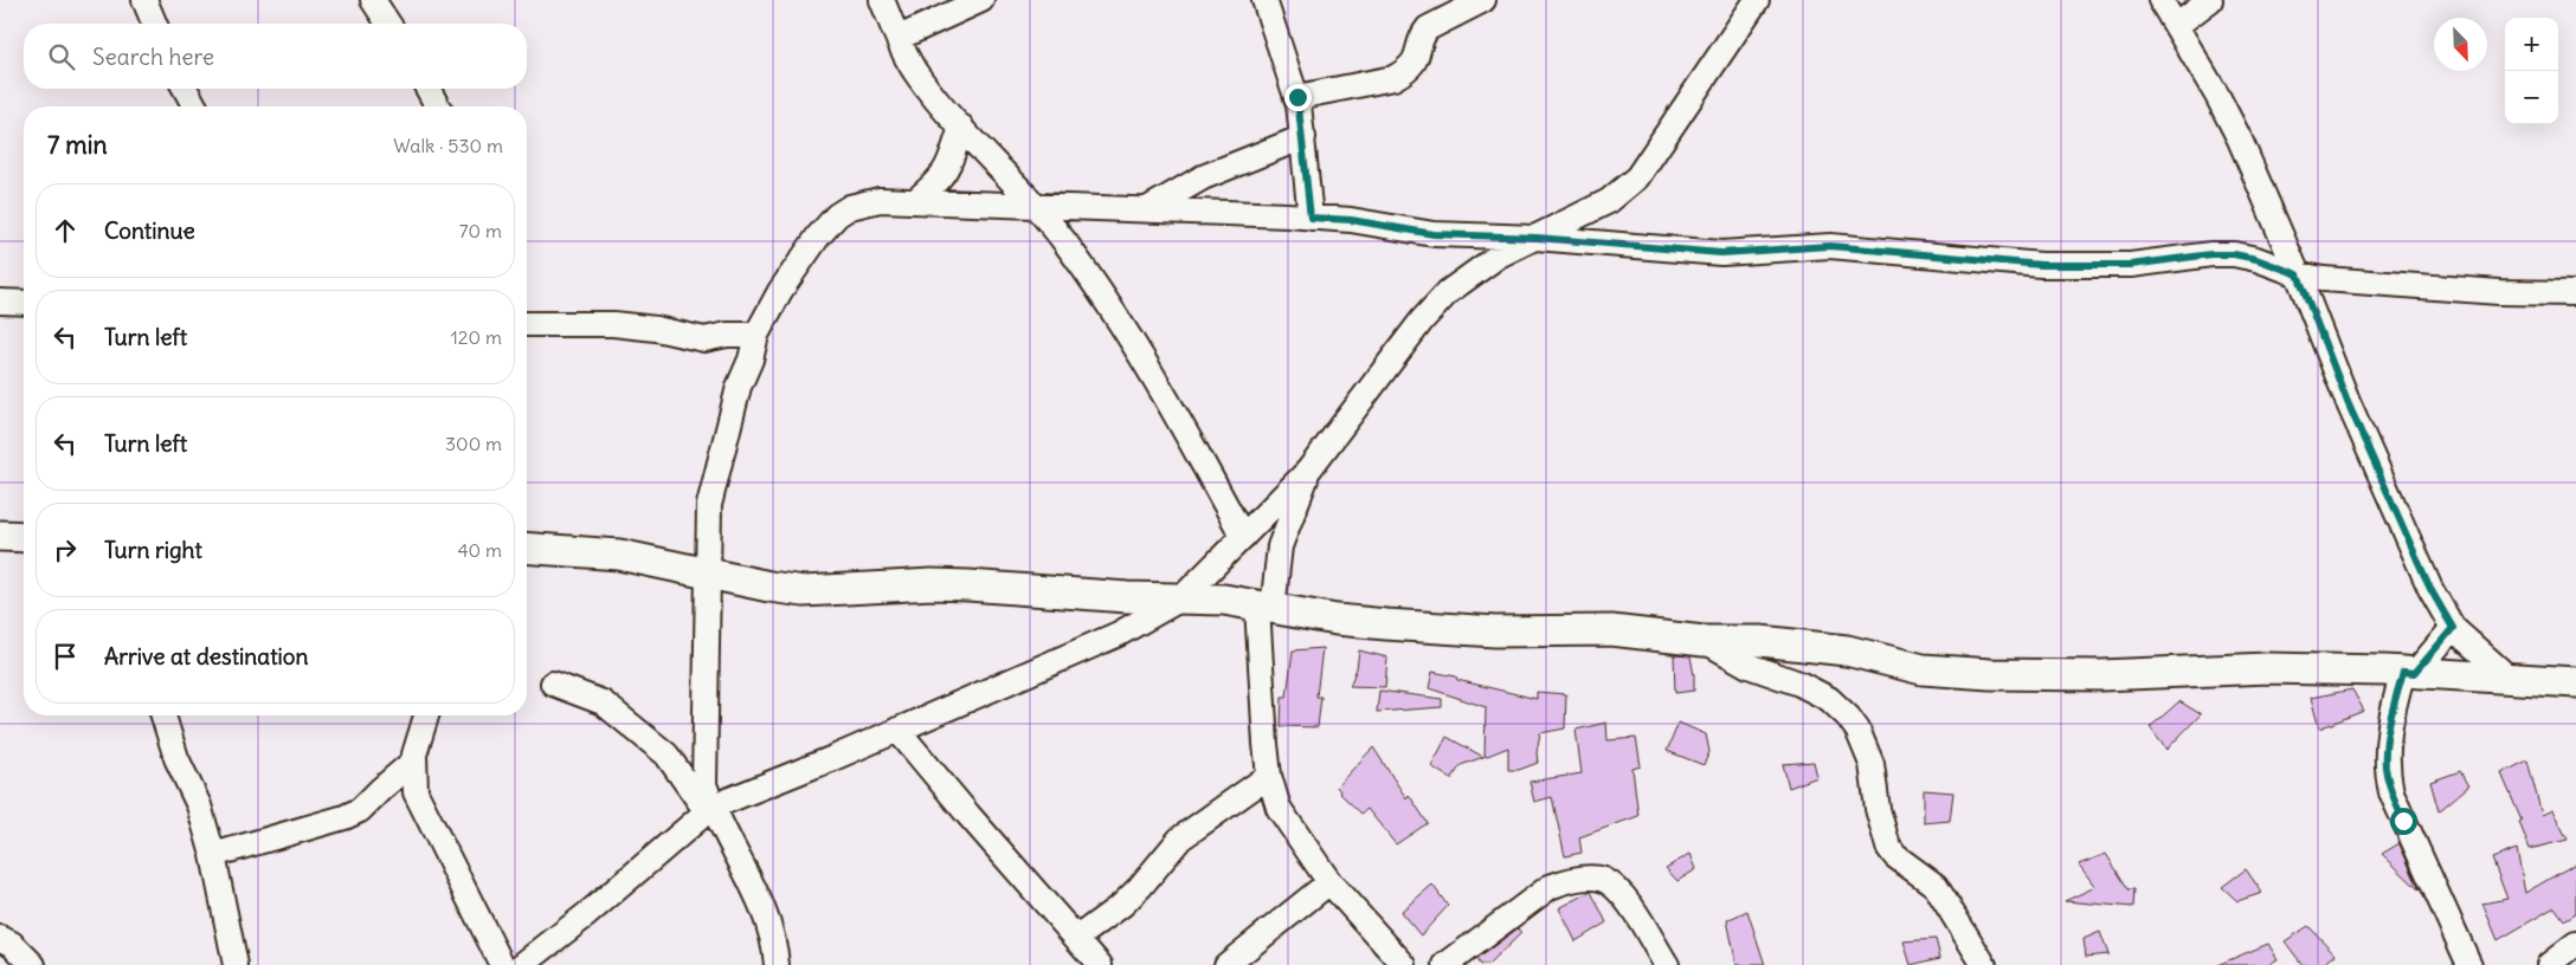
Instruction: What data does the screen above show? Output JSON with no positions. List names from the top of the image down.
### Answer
{
  "north": "bottom right",
  "page": {
    "map_buttons": ["+", "−"],
    "search": "Search here",
    "heading": ["7 min", "Walk · 530 m"],
    "list": [
      ["Continue", "70 m"],
      ["Turn left", "120 m"],
      ["Turn left", "300 m"],
      ["Turn right", "40 m"],
      "Arrive at destination"
    ]
  }
}
